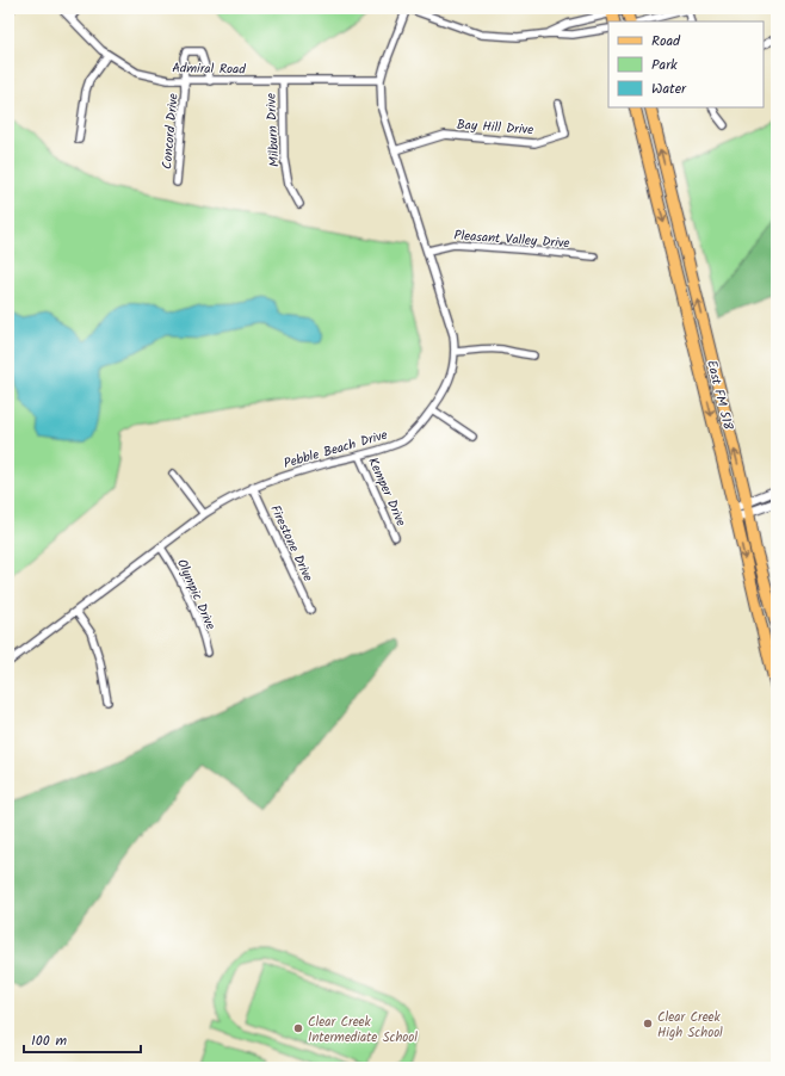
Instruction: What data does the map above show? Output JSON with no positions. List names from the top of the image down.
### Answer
{
  "streets": {
    "main road": ["East FM 518"],
    "street": [
      "Admiral Road",
      "Bay Hill Drive",
      "Milburn Drive",
      "Concord Drive",
      "Pleasant Valley Drive",
      "Pebble Beach Drive",
      "Kemper Drive",
      "Firestone Drive",
      "Olympic Drive"
    ]
  },
  "crossings": [
    ["Admiral Road", "Milburn Drive"],
    ["Admiral Road", "Concord Drive"],
    ["Admiral Road", "Pebble Beach Drive"],
    ["Bay Hill Drive", "Pebble Beach Drive"],
    ["Pleasant Valley Drive", "Pebble Beach Drive"],
    ["Pebble Beach Drive", "Kemper Drive"],
    ["Pebble Beach Drive", "Firestone Drive"],
    ["Pebble Beach Drive", "Olympic Drive"]
  ],
  "places": ["Clear Creek High School", "Clear Creek Intermediate School"],
  "legend": ["Road", "Park", "Water"],
  "scale_bar": "100 m"
}
